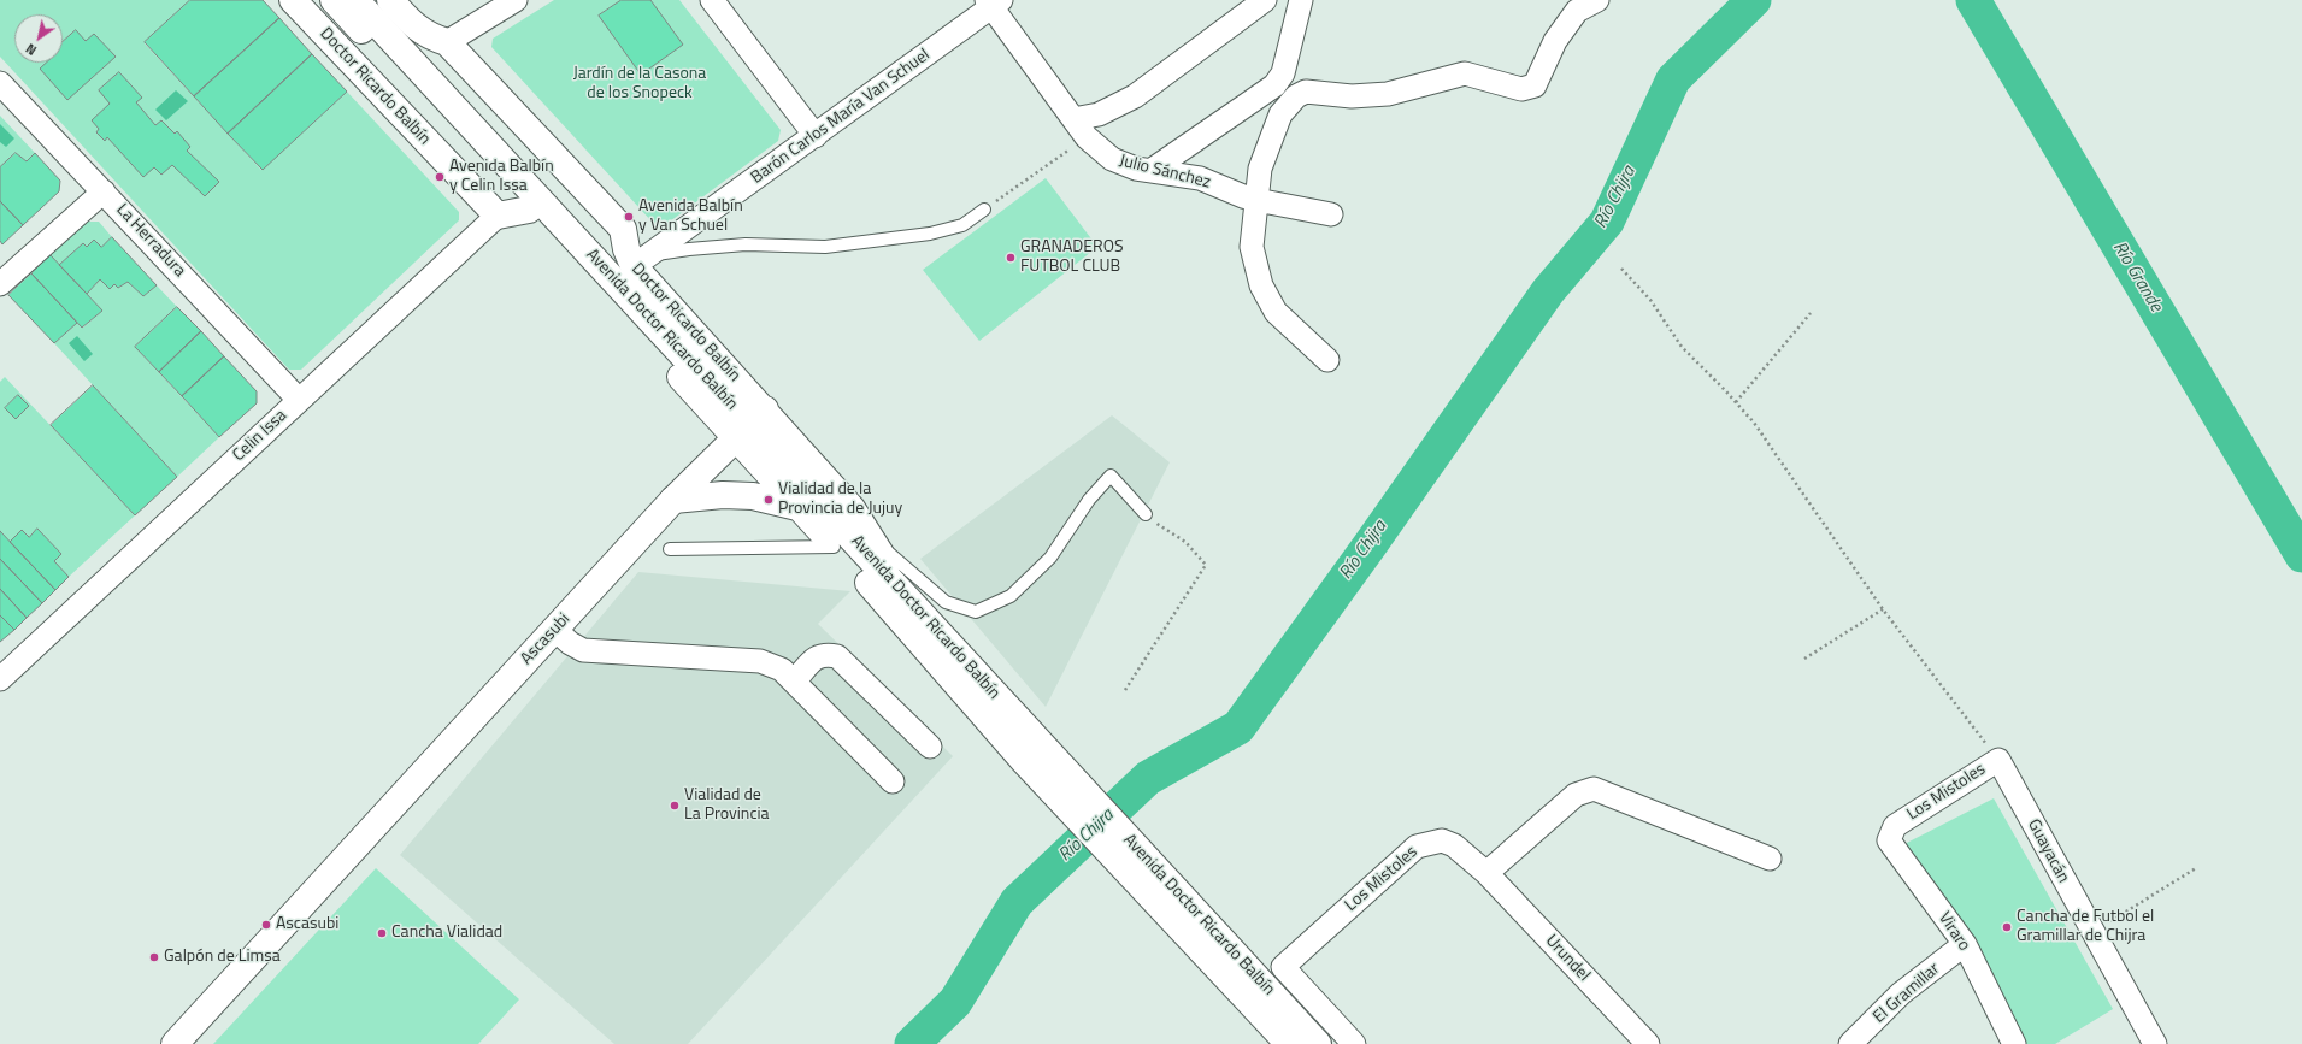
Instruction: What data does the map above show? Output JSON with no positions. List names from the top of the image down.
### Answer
{
  "streets": {
    "main road": ["Doctor Ricardo Balbín", "Avenida Doctor Ricardo Balbín", "Ascasubi"],
    "street": [
      "Barón Carlos María Van Schuel",
      "Julio Sánchez",
      "La Herradura",
      "Celin Issa",
      "Los Mistoles",
      "Guayacán",
      "Viraro",
      "Urundel",
      "El Gramillar"
    ]
  },
  "crossings": [
    ["Doctor Ricardo Balbín", "Barón Carlos María Van Schuel"],
    ["Doctor Ricardo Balbín", "Avenida Doctor Ricardo Balbín"],
    ["Doctor Ricardo Balbín", "Celin Issa"],
    ["Doctor Ricardo Balbín", "Ascasubi"],
    ["Barón Carlos María Van Schuel", "Julio Sánchez"],
    ["La Herradura", "Celin Issa"],
    ["Avenida Doctor Ricardo Balbín", "Ascasubi"],
    ["Los Mistoles", "Guayacán"],
    ["Los Mistoles", "Viraro"],
    ["Los Mistoles", "Urundel"],
    ["Viraro", "El Gramillar"]
  ],
  "water": ["Río Chijra", "Río Grande"],
  "parks": ["Jardín de la Casona de los Snopeck"],
  "places": [
    "Avenida Balbín y Celin Issa",
    "Avenida Balbín y Van Schuel",
    "GRANADEROS FUTBOL CLUB",
    "Vialidad de la Provincia de Jujuy",
    "Vialidad de La Provincia",
    "Ascasubi",
    "Cancha de Futbol el Gramillar de Chijra",
    "Cancha Vialidad",
    "Galpón de Limsa"
  ],
  "north": "bottom left"
}
